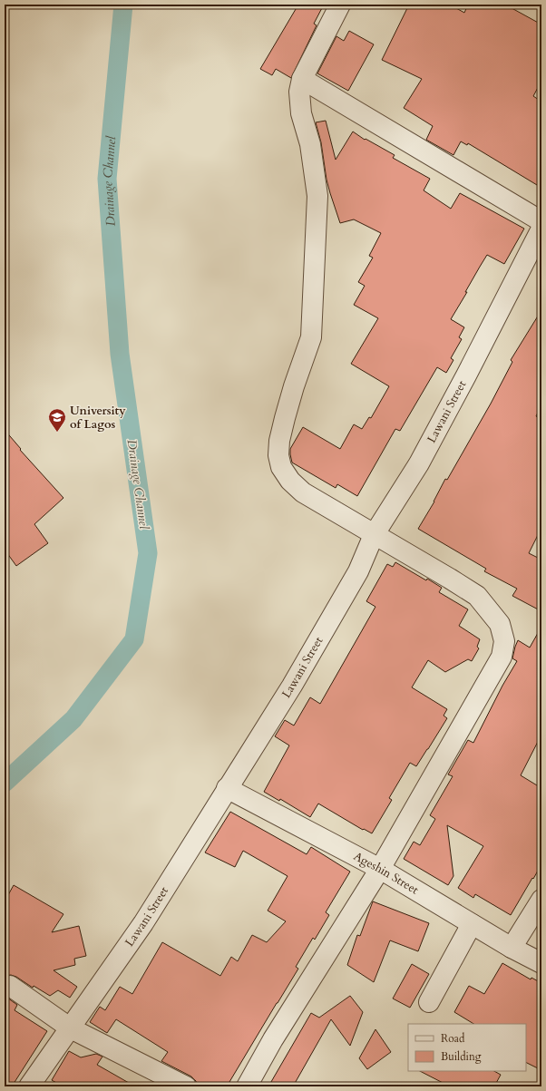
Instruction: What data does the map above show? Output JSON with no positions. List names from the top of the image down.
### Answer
{
  "streets": {
    "street": ["Lawani Street", "Ageshin Street"]
  },
  "crossings": [
    ["Lawani Street", "Ageshin Street"]
  ],
  "water": ["Drainage Channel"],
  "places": {
    "school or university": ["University of Lagos"]
  },
  "legend": ["Road", "Building"]
}
